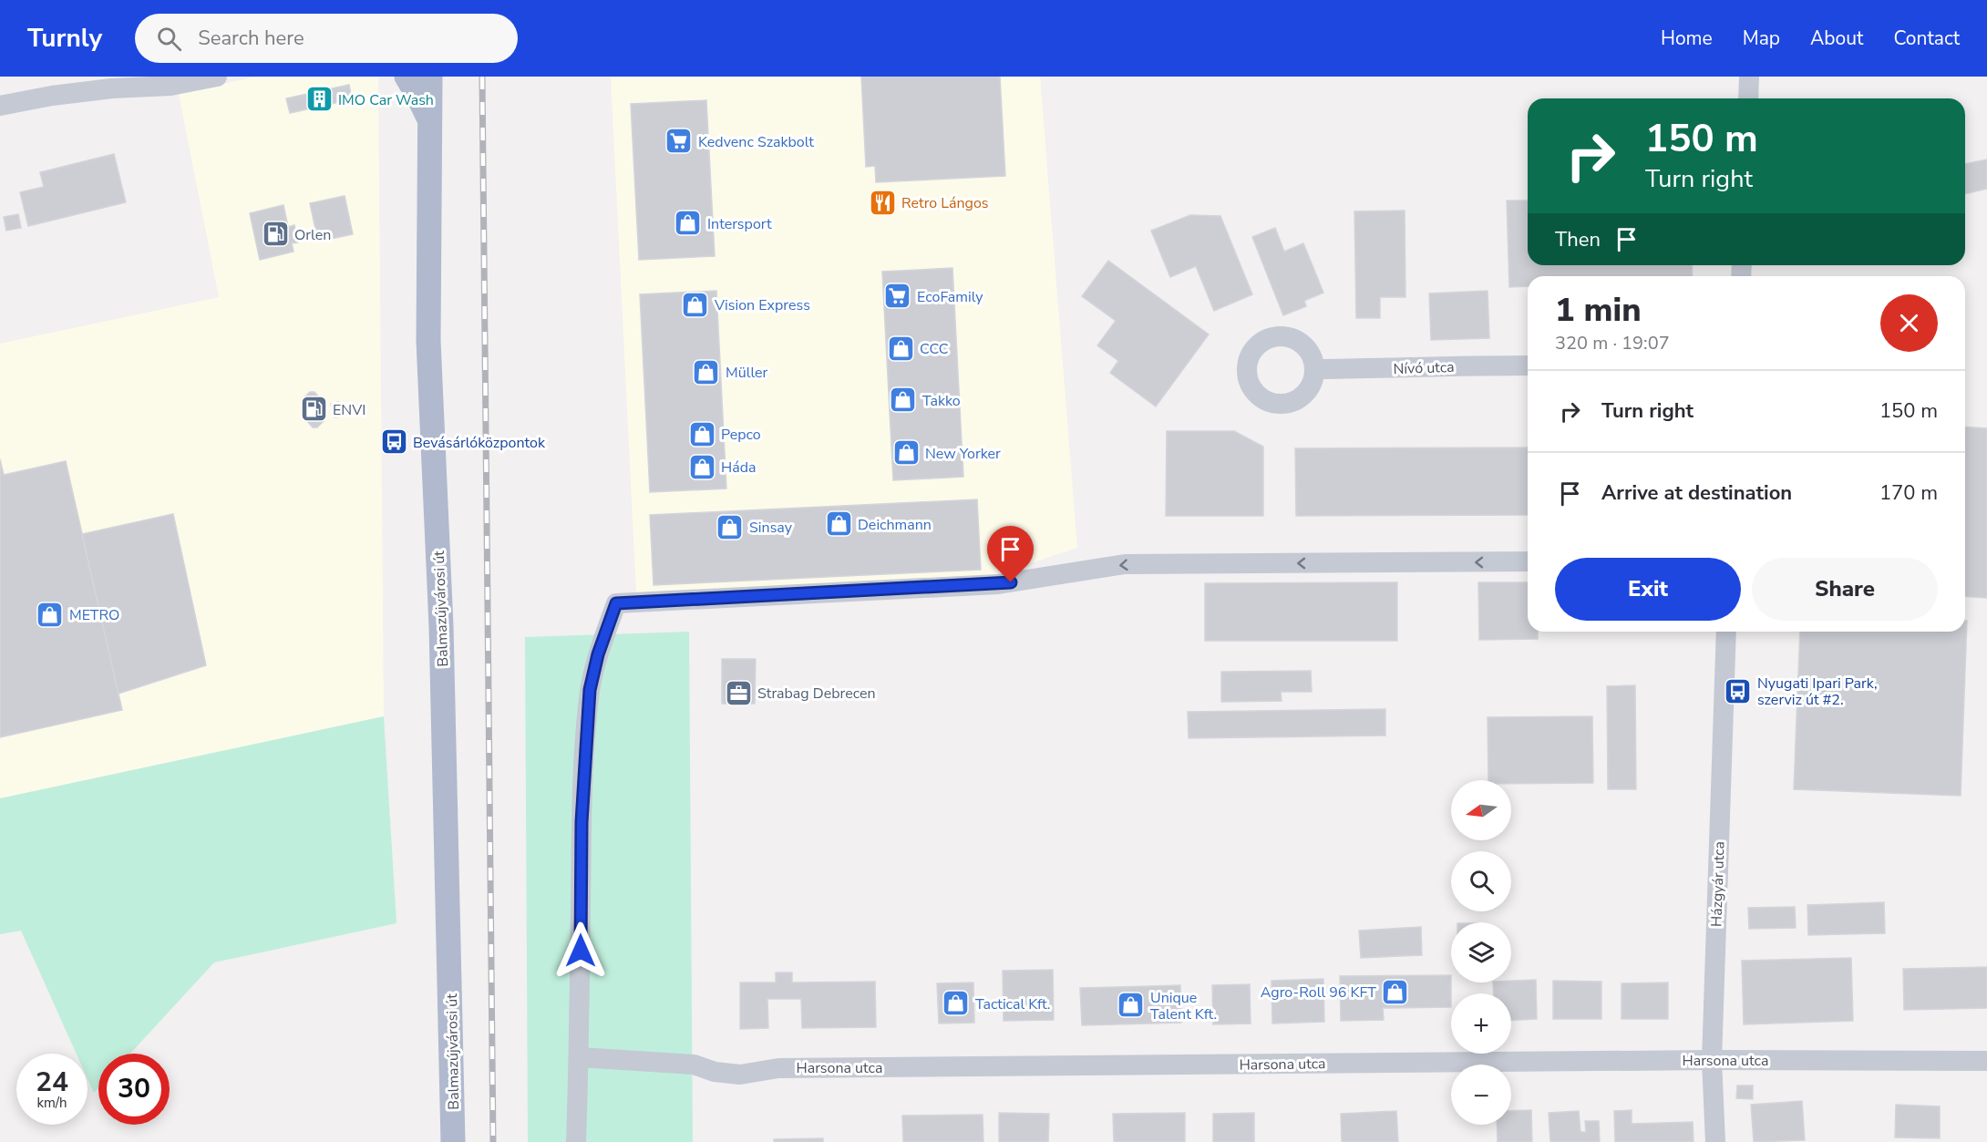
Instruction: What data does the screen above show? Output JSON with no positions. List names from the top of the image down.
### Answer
{
  "streets": {
    "main road": ["Balmazújvárosi út"],
    "street": ["Nívó utca", "Házgyár utca", "Harsona utca"]
  },
  "crossings": [
    ["Házgyár utca", "Harsona utca"]
  ],
  "places": {
    "building": ["IMO Car Wash"],
    "supermarket": ["Kedvenc Szakbolt", "EcoFamily"],
    "restaurant": ["Retro Lángos"],
    "shop": [
      "Intersport",
      "Vision Express",
      "CCC",
      "Müller",
      "Takko",
      "Pepco",
      "New Yorker",
      "Háda",
      "Deichmann",
      "Sinsay",
      "METRO",
      "Agro-Roll 96 KFT",
      "Tactical Kft.",
      "Unique Talent Kft."
    ],
    "fuel station": ["Orlen", "ENVI"],
    "bus stop": ["Bevásárlóközpontok", "Nyugati Ipari Park, szerviz út #2."],
    "office": ["Strabag Debrecen"]
  },
  "north": "left",
  "page": {
    "header": "Turnly",
    "search": "Search here",
    "nav": [
      "Home",
      "Map",
      "About",
      "Contact"
    ],
    "turn": ["150 m", "Turn right"],
    "then": "Then",
    "heading": ["1 min", "320 m · 19:07"],
    "list": [
      {
        "name": "Turn right",
        "value": "150 m"
      },
      {
        "name": "Arrive at destination",
        "value": "170 m"
      }
    ],
    "buttons": ["Exit", "Share"],
    "map_buttons": ["+", "−"],
    "speed": "24 km/h",
    "limit": "30"
  }
}
